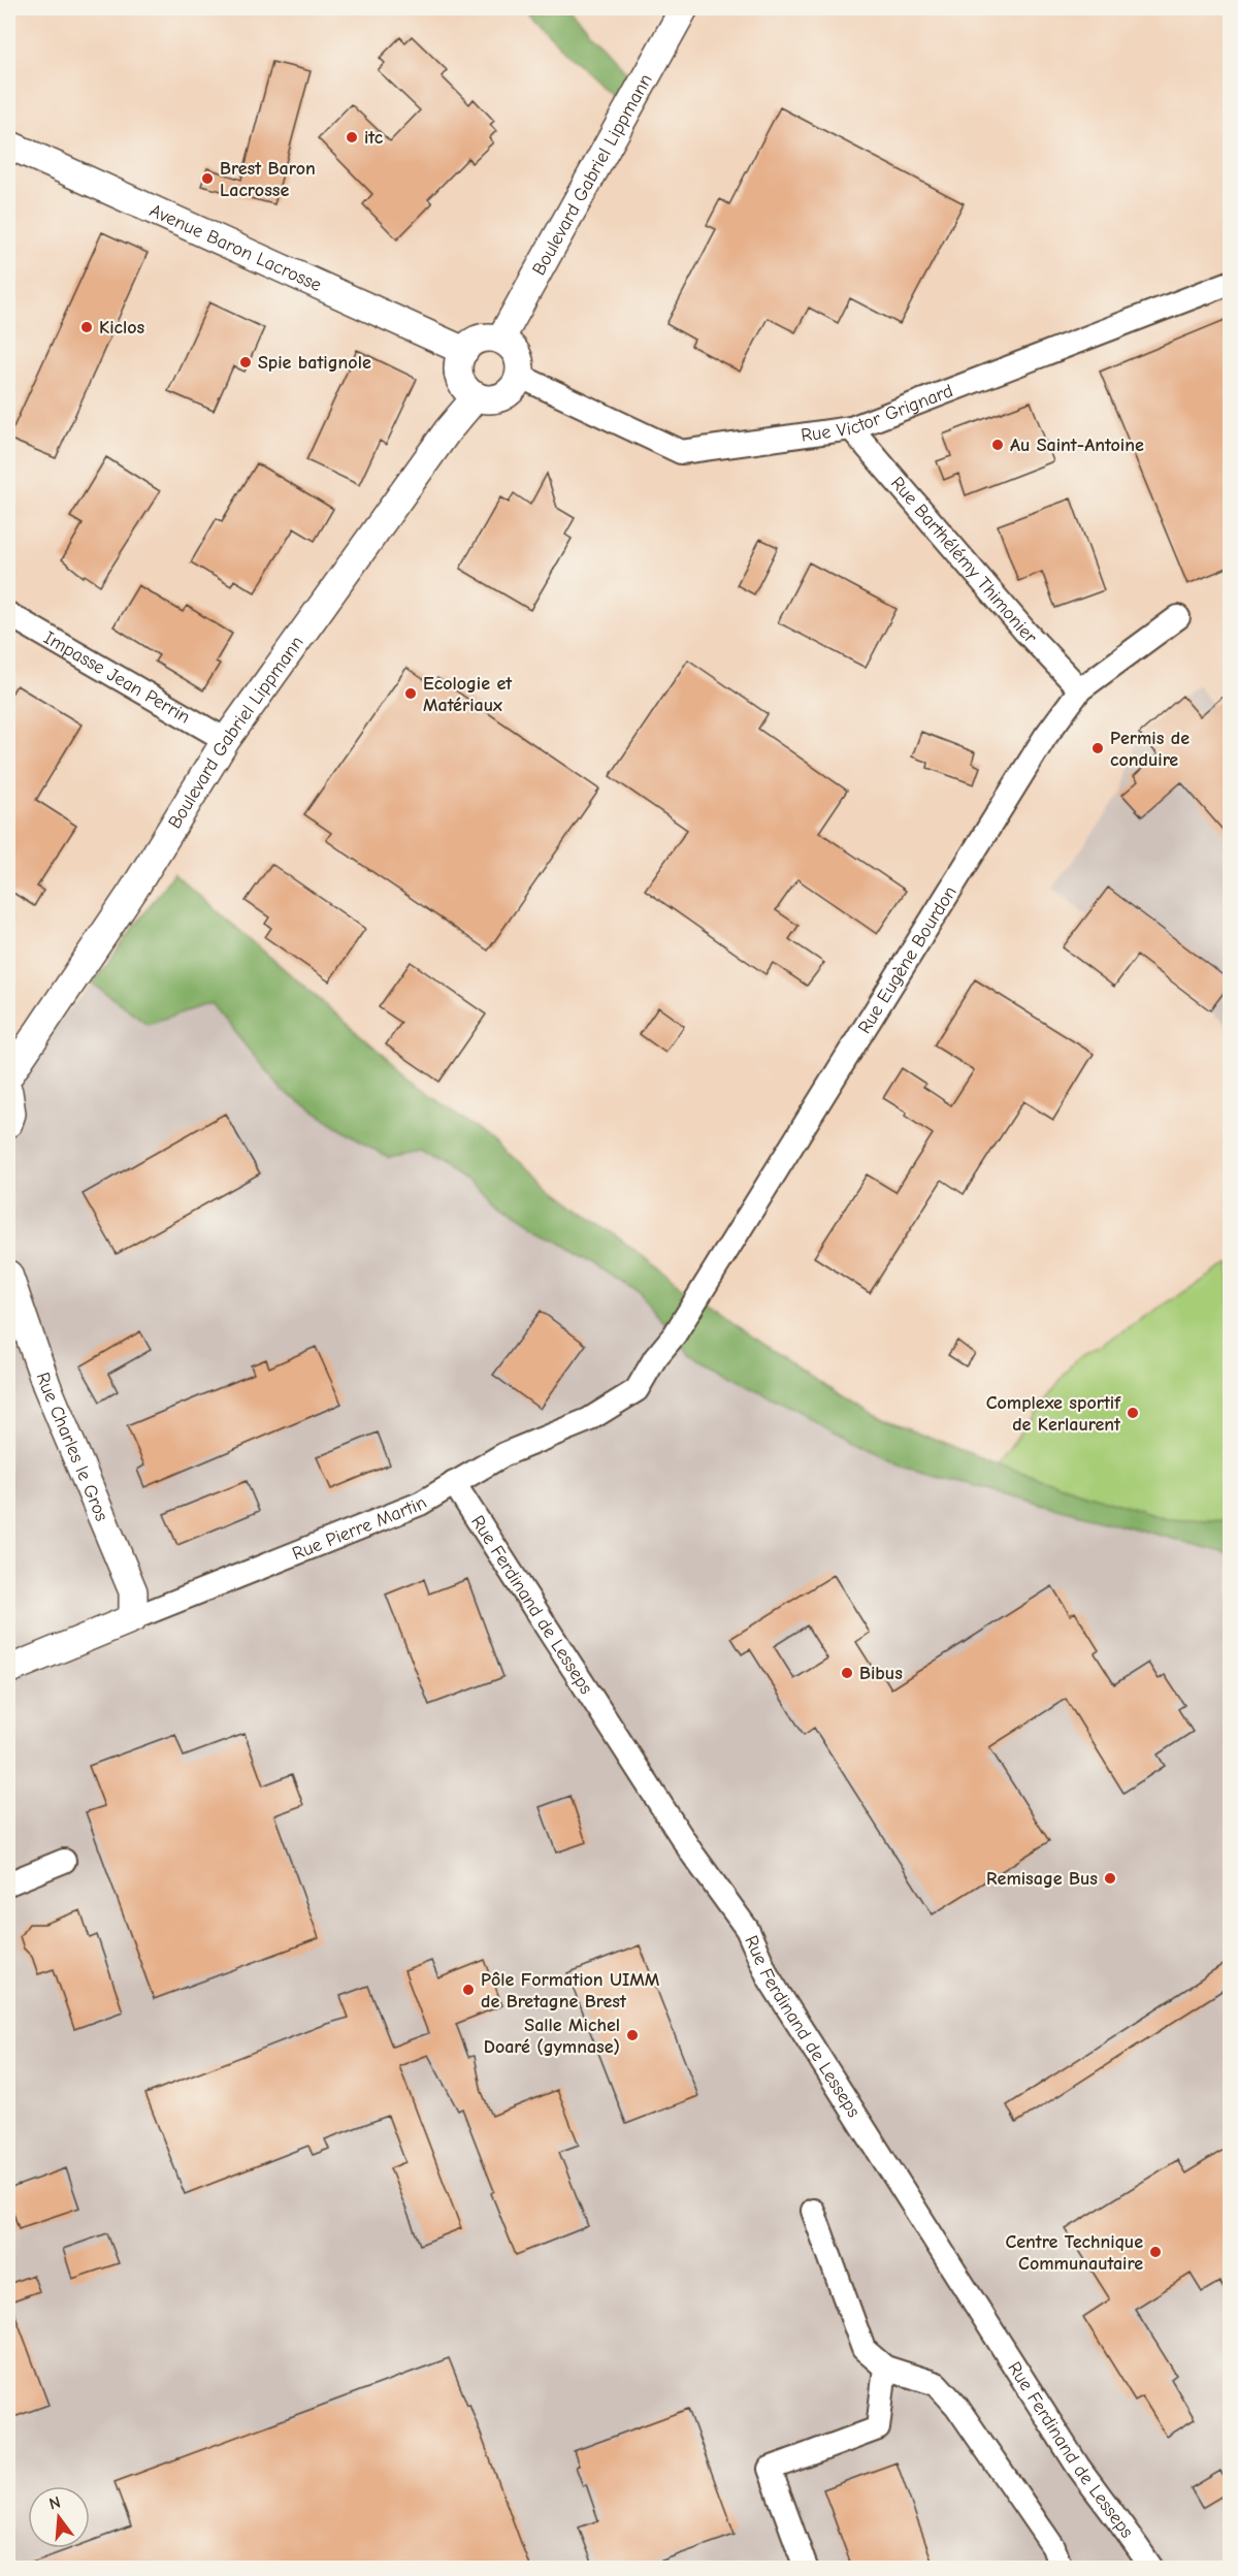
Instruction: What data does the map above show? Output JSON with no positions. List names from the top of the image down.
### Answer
{
  "streets": {
    "street": [
      "Boulevard Gabriel Lippmann",
      "Avenue Baron Lacrosse",
      "Rue Victor Grignard",
      "Rue Barthélémy Thimonier",
      "Impasse Jean Perrin",
      "Rue Eugène Bourdon",
      "Rue Charles le Gros",
      "Rue Pierre Martin",
      "Rue Ferdinand de Lesseps"
    ]
  },
  "crossings": [
    ["Boulevard Gabriel Lippmann", "Avenue Baron Lacrosse"],
    ["Boulevard Gabriel Lippmann", "Rue Victor Grignard"],
    ["Boulevard Gabriel Lippmann", "Impasse Jean Perrin"],
    ["Avenue Baron Lacrosse", "Rue Victor Grignard"],
    ["Rue Victor Grignard", "Rue Barthélémy Thimonier"],
    ["Rue Barthélémy Thimonier", "Rue Eugène Bourdon"],
    ["Rue Eugène Bourdon", "Rue Pierre Martin"],
    ["Rue Charles le Gros", "Rue Pierre Martin"],
    ["Rue Pierre Martin", "Rue Ferdinand de Lesseps"]
  ],
  "places": [
    "itc",
    "Brest Baron Lacrosse",
    "Kiclos",
    "Spie batignole",
    "Au Saint-Antoine",
    "Ecologie et Matériaux",
    "Permis de conduire",
    "Complexe sportif de Kerlaurent",
    "Bibus",
    "Remisage Bus",
    "Pôle Formation UIMM de Bretagne Brest",
    "Salle Michel Doaré (gymnase)",
    "Centre Technique Communautaire"
  ],
  "north": "top"
}
